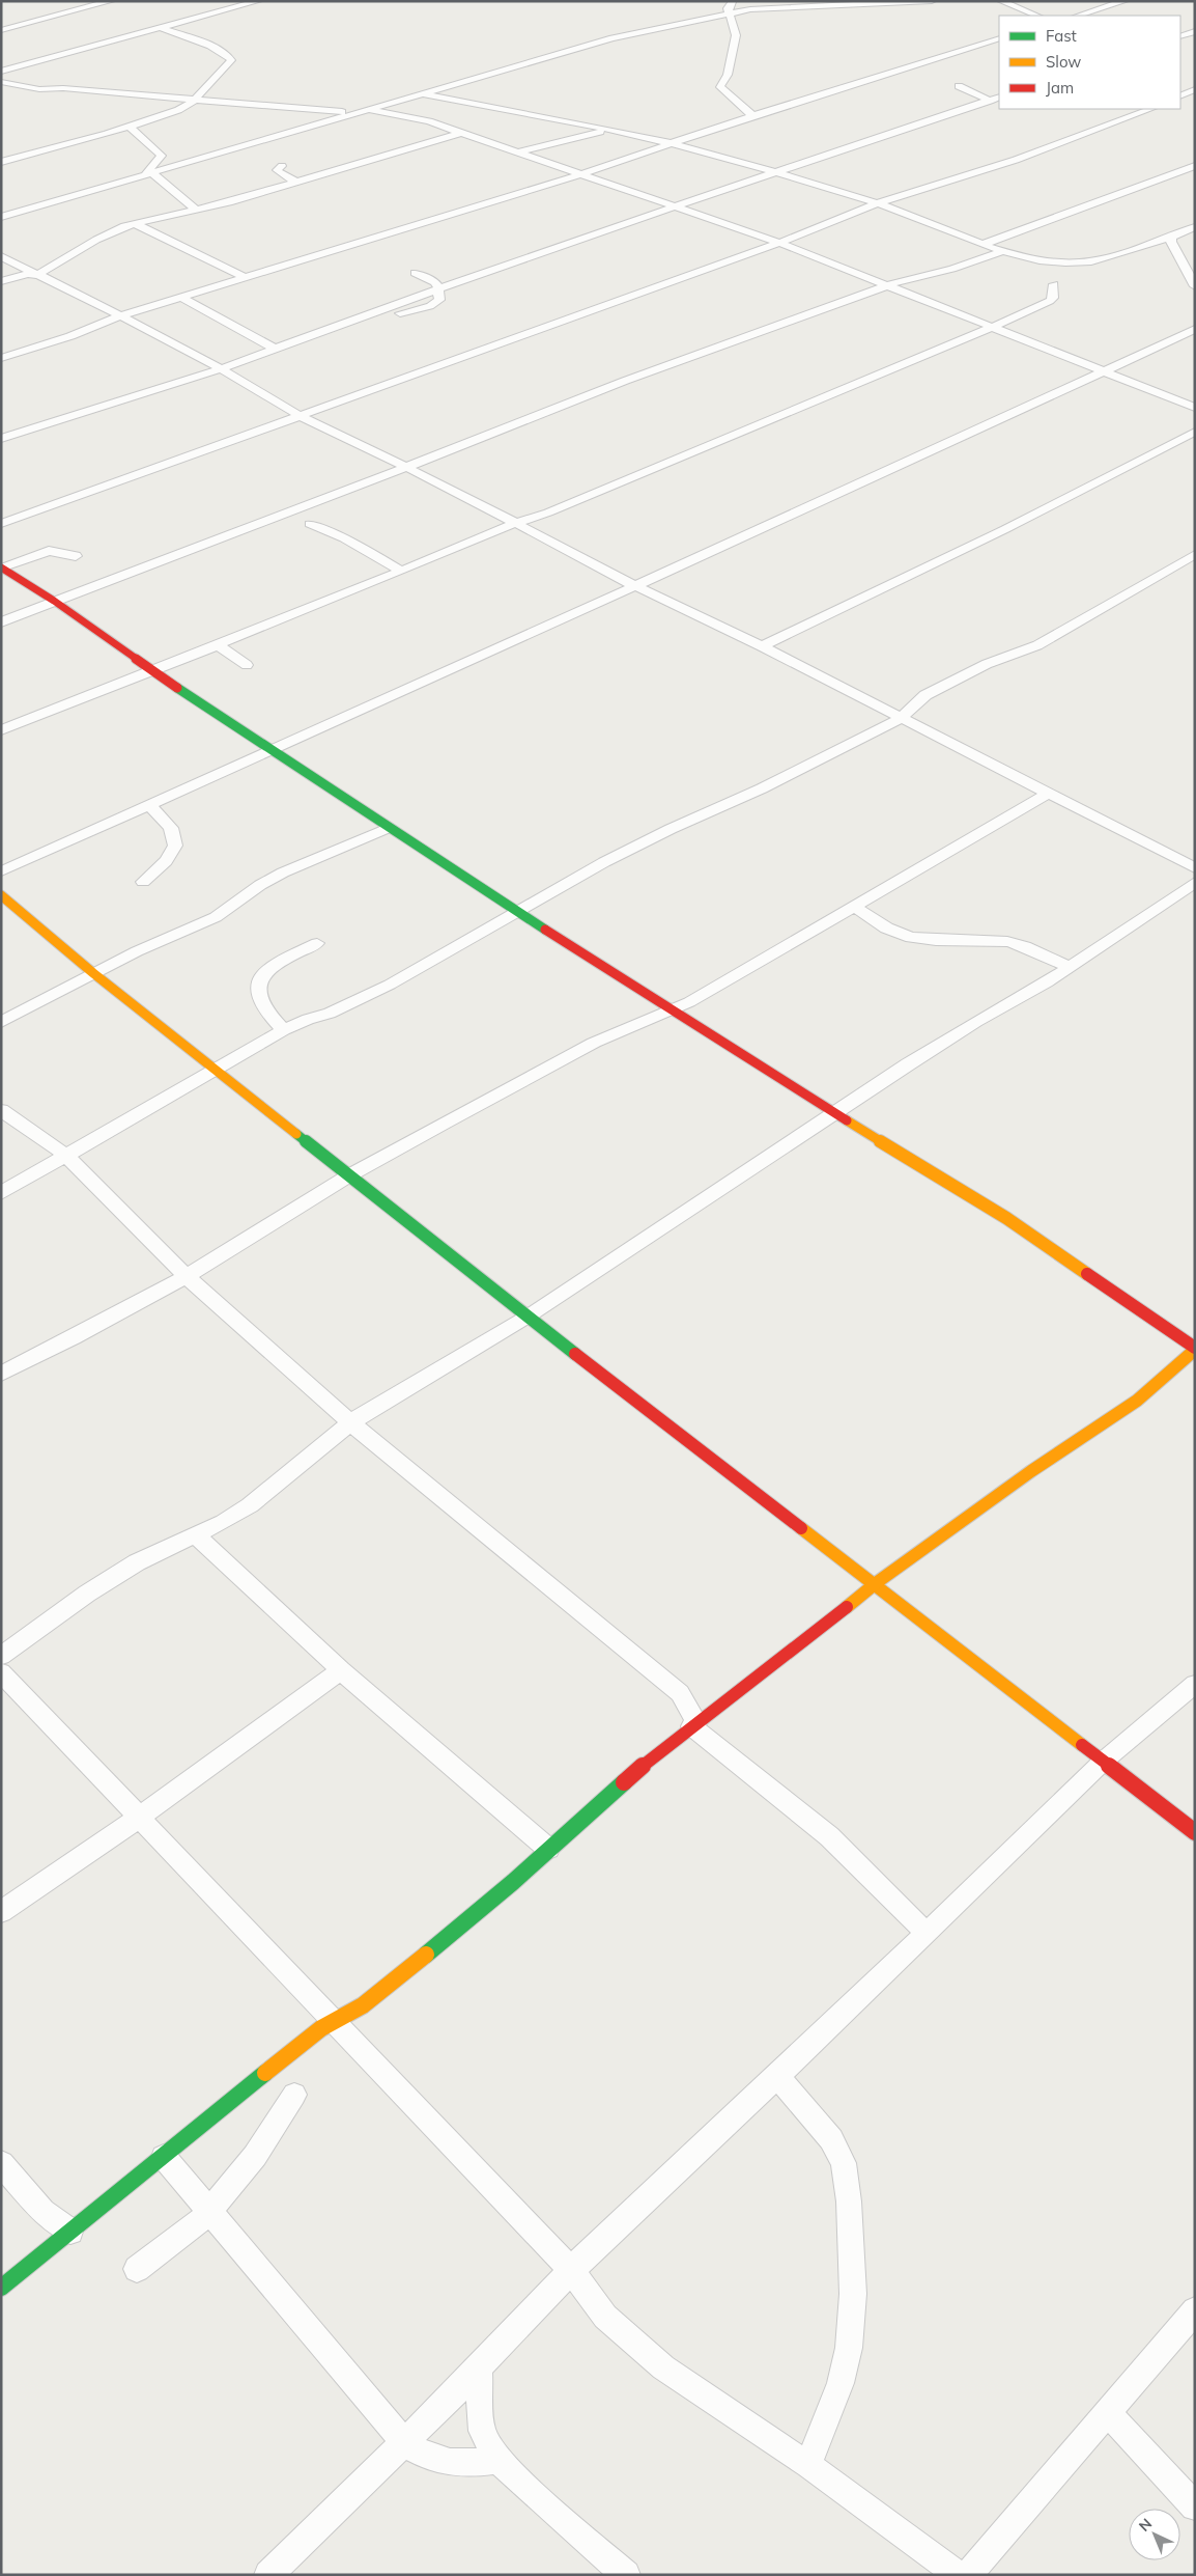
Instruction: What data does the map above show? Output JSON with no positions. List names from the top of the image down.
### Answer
{
  "legend": ["Fast", "Slow", "Jam"],
  "north": "top left"
}
